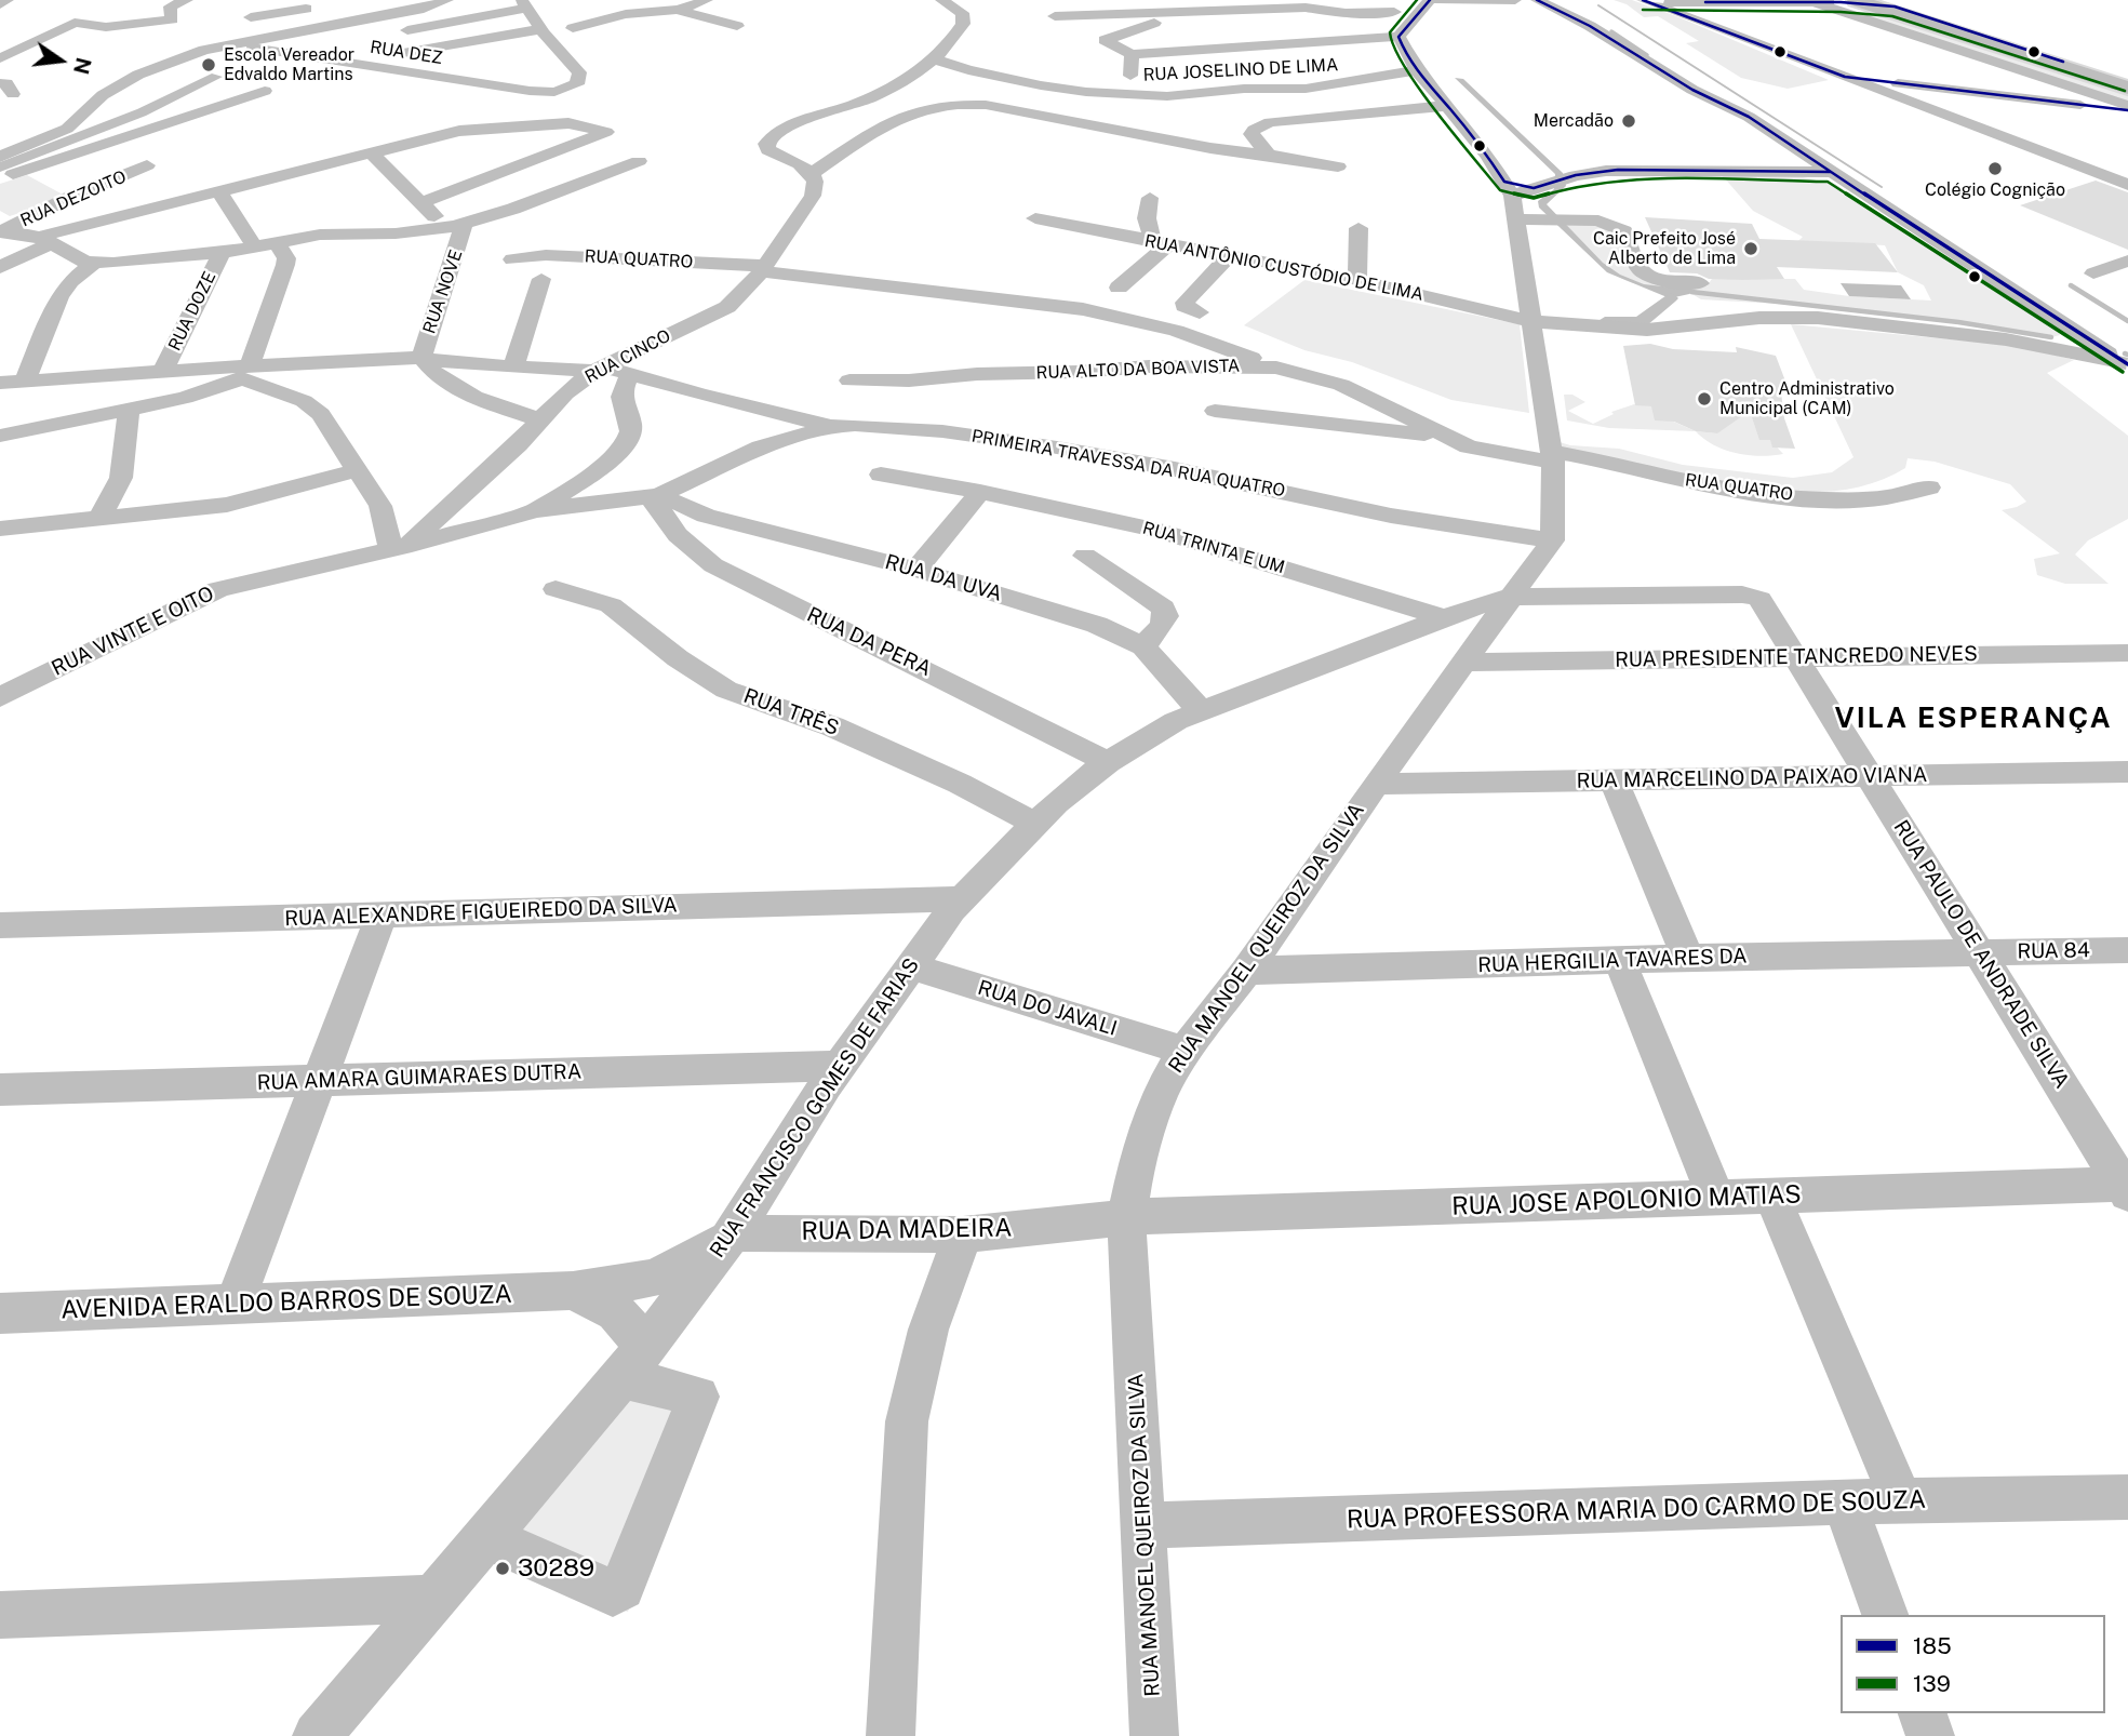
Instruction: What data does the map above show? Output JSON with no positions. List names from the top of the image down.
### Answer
{
  "streets": {
    "street": [
      "RUA DEZ",
      "RUA JOSELINO DE LIMA",
      "RUA DEZOITO",
      "RUA QUATRO",
      "RUA ANTÔNIO CUSTÓDIO DE LIMA",
      "RUA NOVE",
      "RUA DOZE",
      "RUA CINCO",
      "RUA ALTO DA BOA VISTA",
      "PRIMEIRA TRAVESSA DA RUA QUATRO",
      "RUA TRINTA E UM",
      "RUA DA UVA",
      "RUA VINTE E OITO",
      "RUA DA PERA",
      "RUA PRESIDENTE TANCREDO NEVES",
      "RUA TRÊS",
      "RUA MARCELINO DA PAIXAO VIANA",
      "RUA ALEXANDRE FIGUEIREDO DA SILVA",
      "RUA MANOEL QUEIROZ DA SILVA",
      "RUA 84",
      "RUA PAULO DE ANDRADE SILVA",
      "RUA HERGILIA TAVARES DA",
      "RUA DO JAVALI",
      "RUA AMARA GUIMARAES DUTRA",
      "RUA FRANCISCO GOMES DE FARIAS",
      "RUA JOSE APOLONIO MATIAS",
      "RUA DA MADEIRA",
      "AVENIDA ERALDO BARROS DE SOUZA",
      "RUA PROFESSORA MARIA DO CARMO DE SOUZA"
    ]
  },
  "crossings": [
    ["RUA QUATRO", "RUA CINCO"],
    ["RUA QUATRO", "RUA ALTO DA BOA VISTA"],
    ["RUA CINCO", "PRIMEIRA TRAVESSA DA RUA QUATRO"],
    ["RUA CINCO", "RUA VINTE E OITO"],
    ["PRIMEIRA TRAVESSA DA RUA QUATRO", "RUA DA UVA"],
    ["PRIMEIRA TRAVESSA DA RUA QUATRO", "RUA VINTE E OITO"],
    ["PRIMEIRA TRAVESSA DA RUA QUATRO", "RUA DA PERA"],
    ["PRIMEIRA TRAVESSA DA RUA QUATRO", "RUA MANOEL QUEIROZ DA SILVA"],
    ["RUA TRINTA E UM", "RUA PRESIDENTE TANCREDO NEVES"],
    ["RUA TRINTA E UM", "RUA MANOEL QUEIROZ DA SILVA"],
    ["RUA TRINTA E UM", "RUA FRANCISCO GOMES DE FARIAS"],
    ["RUA DA UVA", "RUA DA PERA"],
    ["RUA DA UVA", "RUA FRANCISCO GOMES DE FARIAS"],
    ["RUA DA PERA", "RUA FRANCISCO GOMES DE FARIAS"],
    ["RUA PRESIDENTE TANCREDO NEVES", "RUA MANOEL QUEIROZ DA SILVA"],
    ["RUA PRESIDENTE TANCREDO NEVES", "RUA PAULO DE ANDRADE SILVA"],
    ["RUA TRÊS", "RUA FRANCISCO GOMES DE FARIAS"],
    ["RUA MARCELINO DA PAIXAO VIANA", "RUA MANOEL QUEIROZ DA SILVA"],
    ["RUA MARCELINO DA PAIXAO VIANA", "RUA PAULO DE ANDRADE SILVA"],
    ["RUA ALEXANDRE FIGUEIREDO DA SILVA", "RUA FRANCISCO GOMES DE FARIAS"],
    ["RUA MANOEL QUEIROZ DA SILVA", "RUA HERGILIA TAVARES DA"],
    ["RUA MANOEL QUEIROZ DA SILVA", "RUA DO JAVALI"],
    ["RUA MANOEL QUEIROZ DA SILVA", "RUA FRANCISCO GOMES DE FARIAS"],
    ["RUA MANOEL QUEIROZ DA SILVA", "RUA JOSE APOLONIO MATIAS"],
    ["RUA MANOEL QUEIROZ DA SILVA", "RUA DA MADEIRA"],
    ["RUA MANOEL QUEIROZ DA SILVA", "RUA PROFESSORA MARIA DO CARMO DE SOUZA"],
    ["RUA 84", "RUA PAULO DE ANDRADE SILVA"],
    ["RUA 84", "RUA HERGILIA TAVARES DA"],
    ["RUA PAULO DE ANDRADE SILVA", "RUA HERGILIA TAVARES DA"],
    ["RUA PAULO DE ANDRADE SILVA", "RUA FRANCISCO GOMES DE FARIAS"],
    ["RUA PAULO DE ANDRADE SILVA", "RUA JOSE APOLONIO MATIAS"],
    ["RUA DO JAVALI", "RUA FRANCISCO GOMES DE FARIAS"],
    ["RUA AMARA GUIMARAES DUTRA", "RUA FRANCISCO GOMES DE FARIAS"],
    ["RUA FRANCISCO GOMES DE FARIAS", "RUA DA MADEIRA"],
    ["RUA FRANCISCO GOMES DE FARIAS", "AVENIDA ERALDO BARROS DE SOUZA"],
    ["RUA JOSE APOLONIO MATIAS", "RUA DA MADEIRA"],
    ["RUA DA MADEIRA", "AVENIDA ERALDO BARROS DE SOUZA"]
  ],
  "districts": ["VILA ESPERANÇA"],
  "places": [
    "Escola Vereador Edvaldo Martins",
    "Mercadão",
    "Colégio Cognição",
    "Caic Prefeito José Alberto de Lima",
    "Centro Administrativo Municipal (CAM)",
    "30289"
  ],
  "lines": ["transit line 185", "transit line 139"],
  "legend": ["185", "139"],
  "north": "right"
}
